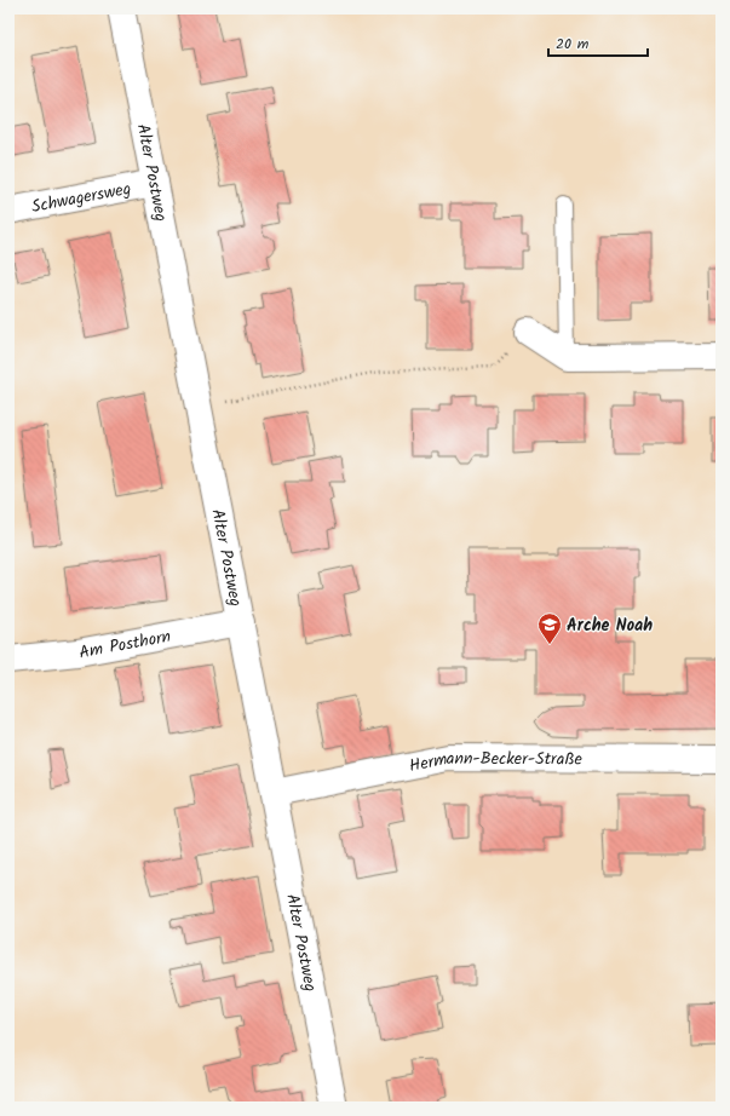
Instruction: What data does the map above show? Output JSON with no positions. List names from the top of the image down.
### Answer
{
  "streets": {
    "street": [
      "Alter Postweg",
      "Schwagersweg",
      "Am Posthorn",
      "Hermann-Becker-Straße"
    ]
  },
  "crossings": [
    ["Alter Postweg", "Schwagersweg"],
    ["Alter Postweg", "Am Posthorn"],
    ["Alter Postweg", "Hermann-Becker-Straße"]
  ],
  "places": {
    "school or university": ["Arche Noah"]
  },
  "scale_bar": "20 m"
}
